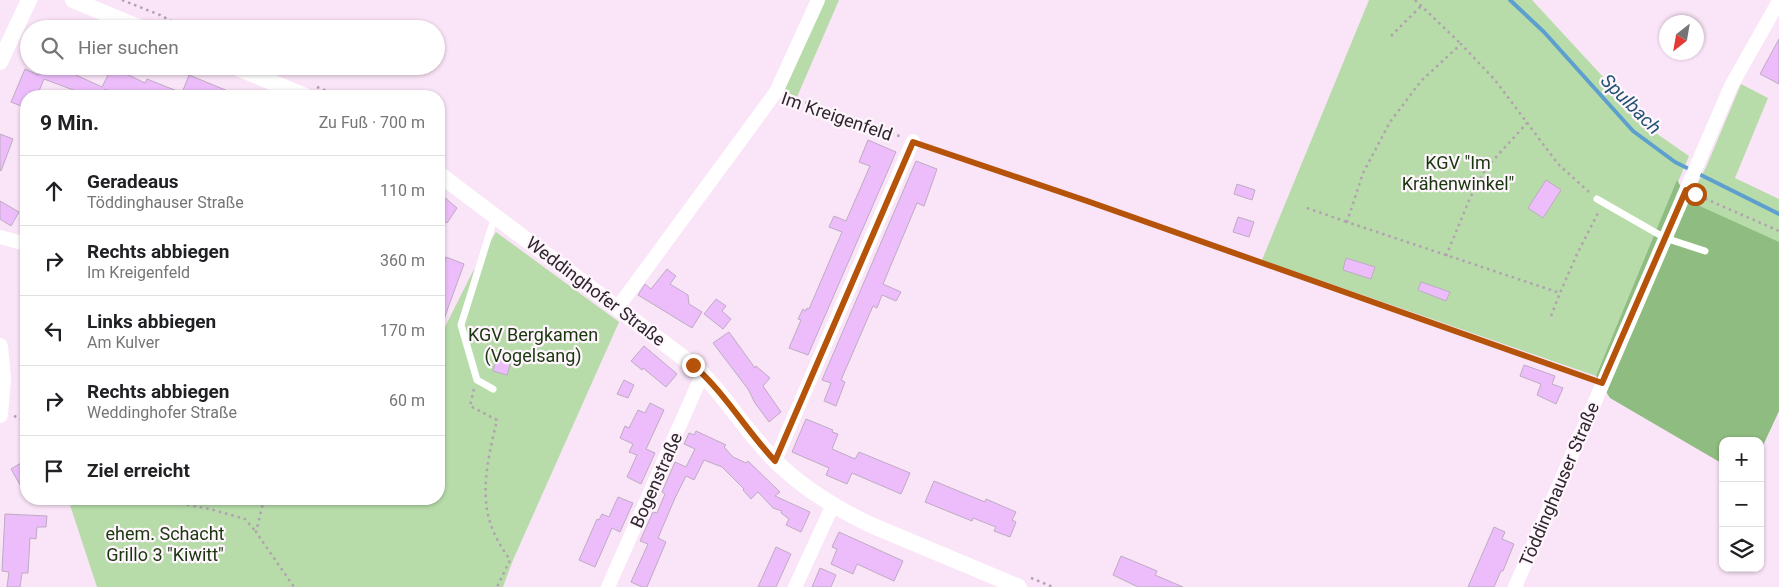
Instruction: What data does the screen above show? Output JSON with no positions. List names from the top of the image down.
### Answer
{
  "streets": {
    "street": [
      "Im Kreigenfeld",
      "Weddinghofer Straße",
      "Bogenstraße",
      "Töddinghauser Straße"
    ]
  },
  "crossings": [
    ["Im Kreigenfeld", "Weddinghofer Straße"],
    ["Im Kreigenfeld", "Töddinghauser Straße"],
    ["Weddinghofer Straße", "Bogenstraße"]
  ],
  "water": ["Spulbach"],
  "parks": ["KGV \"Im Krähenwinkel\"", "KGV Bergkamen (Vogelsang)", "ehem. Schacht Grillo 3 \"Kiwitt\""],
  "north": "bottom left",
  "page": {
    "search": "Hier suchen",
    "heading": ["9 Min.", "Zu Fuß · 700 m"],
    "list": [
      ["Geradeaus", "Töddinghauser Straße", "110 m"],
      ["Rechts abbiegen", "Im Kreigenfeld", "360 m"],
      ["Links abbiegen", "Am Kulver", "170 m"],
      ["Rechts abbiegen", "Weddinghofer Straße", "60 m"],
      "Ziel erreicht"
    ],
    "map_buttons": ["+", "−"]
  }
}
